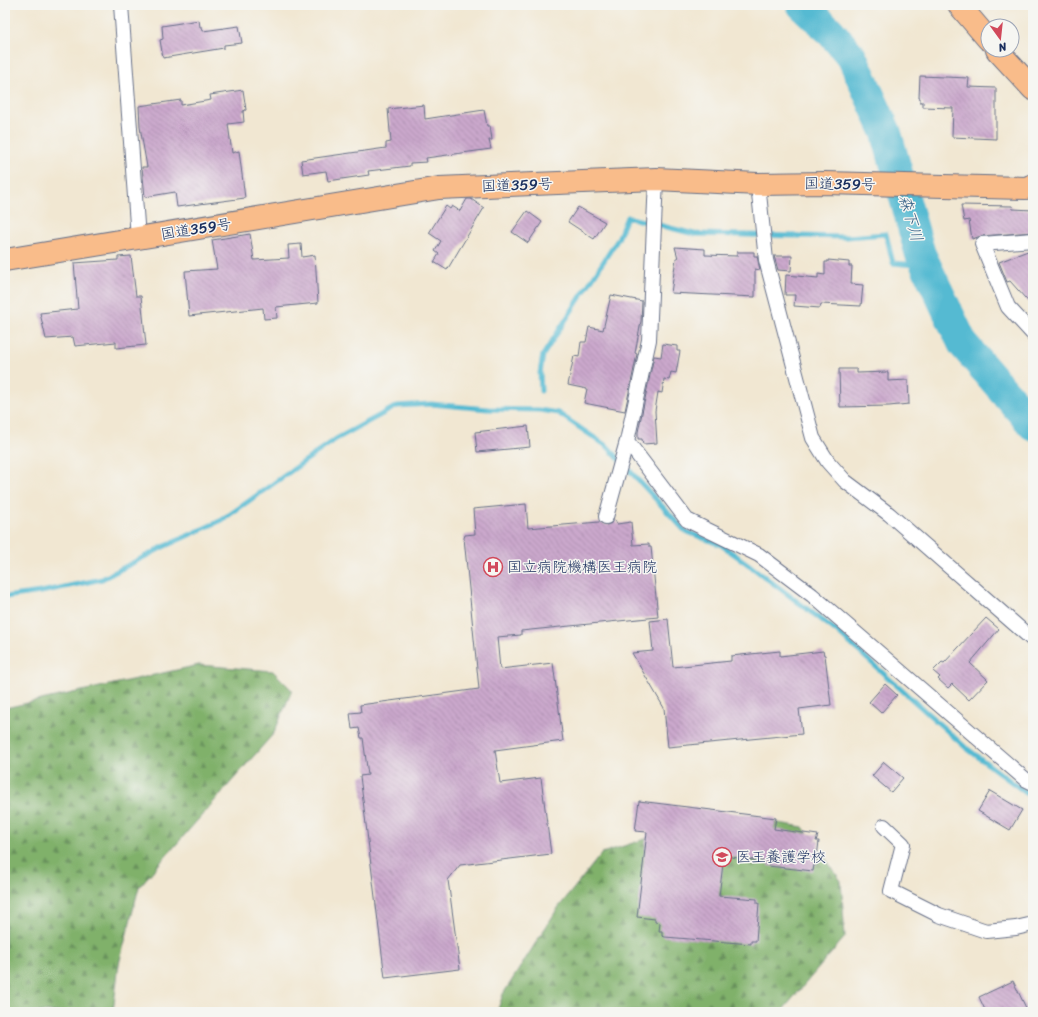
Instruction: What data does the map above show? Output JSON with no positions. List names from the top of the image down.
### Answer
{
  "streets": {
    "highway": ["国道359号"]
  },
  "water": ["森下川"],
  "places": {
    "hospital": ["国立病院機構医王病院"],
    "school or university": ["医王養護学校"]
  },
  "north": "bottom"
}
